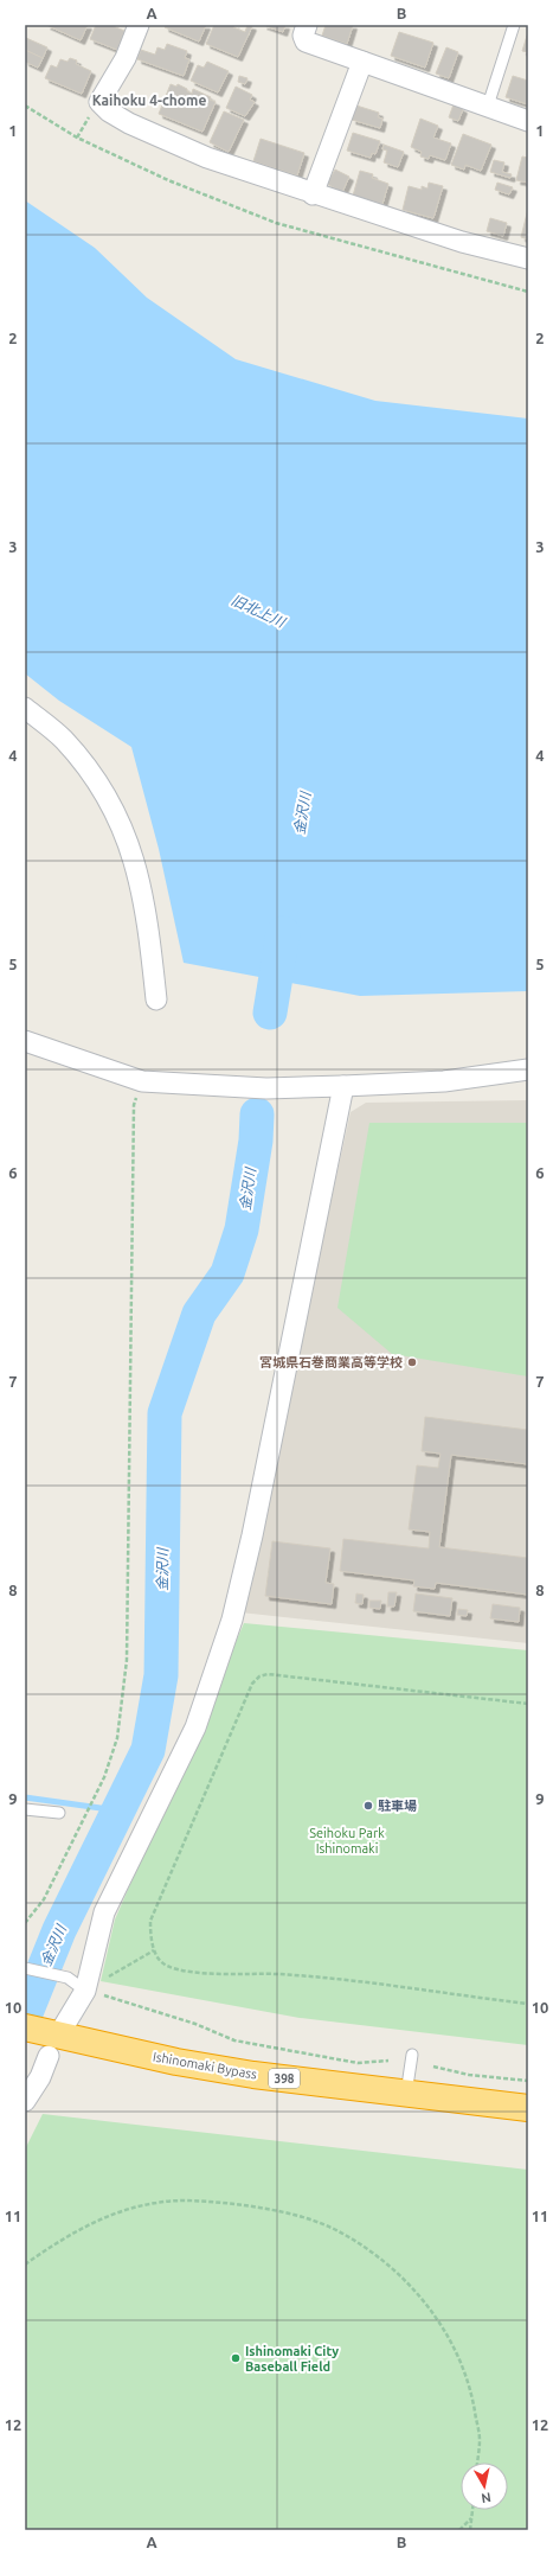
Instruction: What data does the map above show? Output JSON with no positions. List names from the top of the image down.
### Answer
{
  "streets": {
    "highway": ["Ishinomaki Bypass", "398"]
  },
  "districts": ["Kaihoku 4-chome"],
  "water": ["旧北上川", "金沢川"],
  "parks": ["Seihoku Park Ishinomaki"],
  "places": ["宮城県石巻商業高等学校", "駐車場", "Ishinomaki City Baseball Field"],
  "north": "bottom",
  "grid": {
    "columns": ["A", "B"],
    "rows": [
      "1",
      "2",
      "3",
      "4",
      "5",
      "6",
      "7",
      "8",
      "9",
      "10",
      "11",
      "12"
    ]
  }
}
